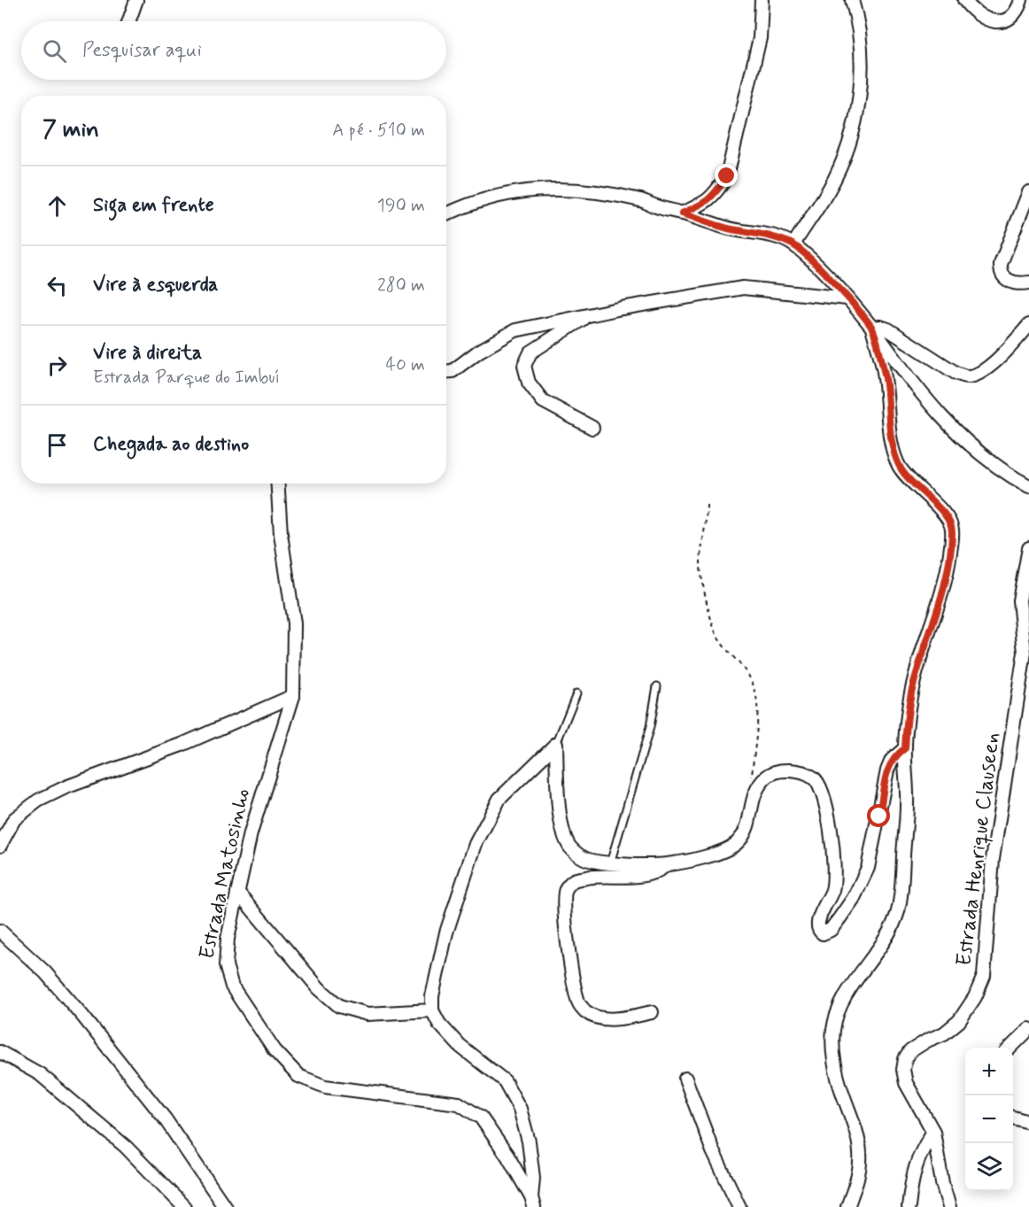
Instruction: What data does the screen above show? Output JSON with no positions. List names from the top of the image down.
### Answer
{
  "streets": {
    "street": ["Estrada Henrique Clauseen", "Estrada Matosinho"]
  },
  "page": {
    "search": "Pesquisar aqui",
    "heading": ["7 min", "A pé · 510 m"],
    "list": [
      ["Siga em frente", "190 m"],
      ["Vire à esquerda", "280 m"],
      ["Vire à direita", "Estrada Parque do Imbuí", "40 m"],
      "Chegada ao destino"
    ],
    "map_buttons": ["+", "−"]
  }
}
